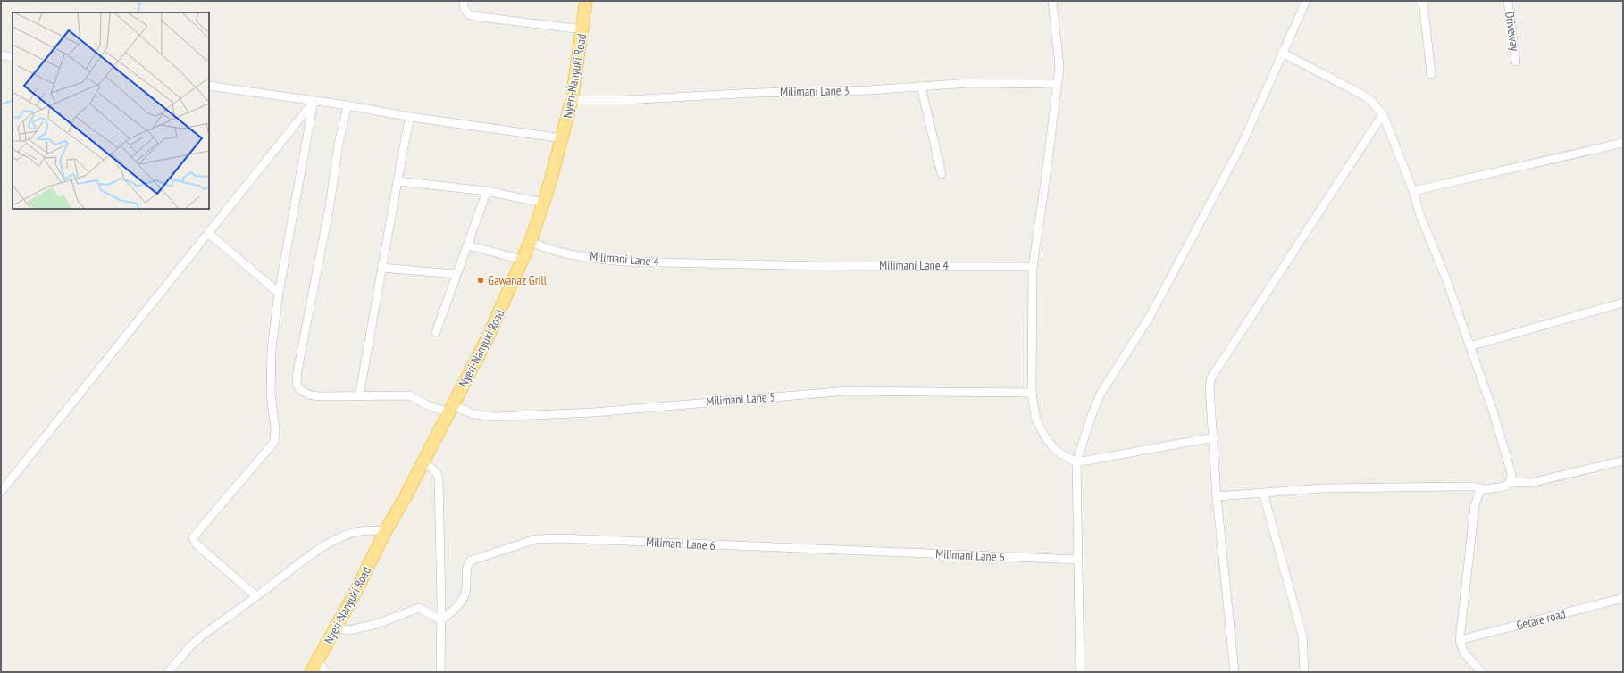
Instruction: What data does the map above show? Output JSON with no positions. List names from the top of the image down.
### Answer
{
  "streets": {
    "highway": ["Nyeri-Nanyuki Road"],
    "street": [
      "Driveway",
      "Milimani Lane 3",
      "Milimani Lane 4",
      "Milimani Lane 5",
      "Milimani Lane 6",
      "Getare road"
    ]
  },
  "crossings": [
    ["Nyeri-Nanyuki Road", "Milimani Lane 3"],
    ["Nyeri-Nanyuki Road", "Milimani Lane 4"],
    ["Nyeri-Nanyuki Road", "Milimani Lane 5"]
  ],
  "places": ["Gawanaz Grill"]
}
